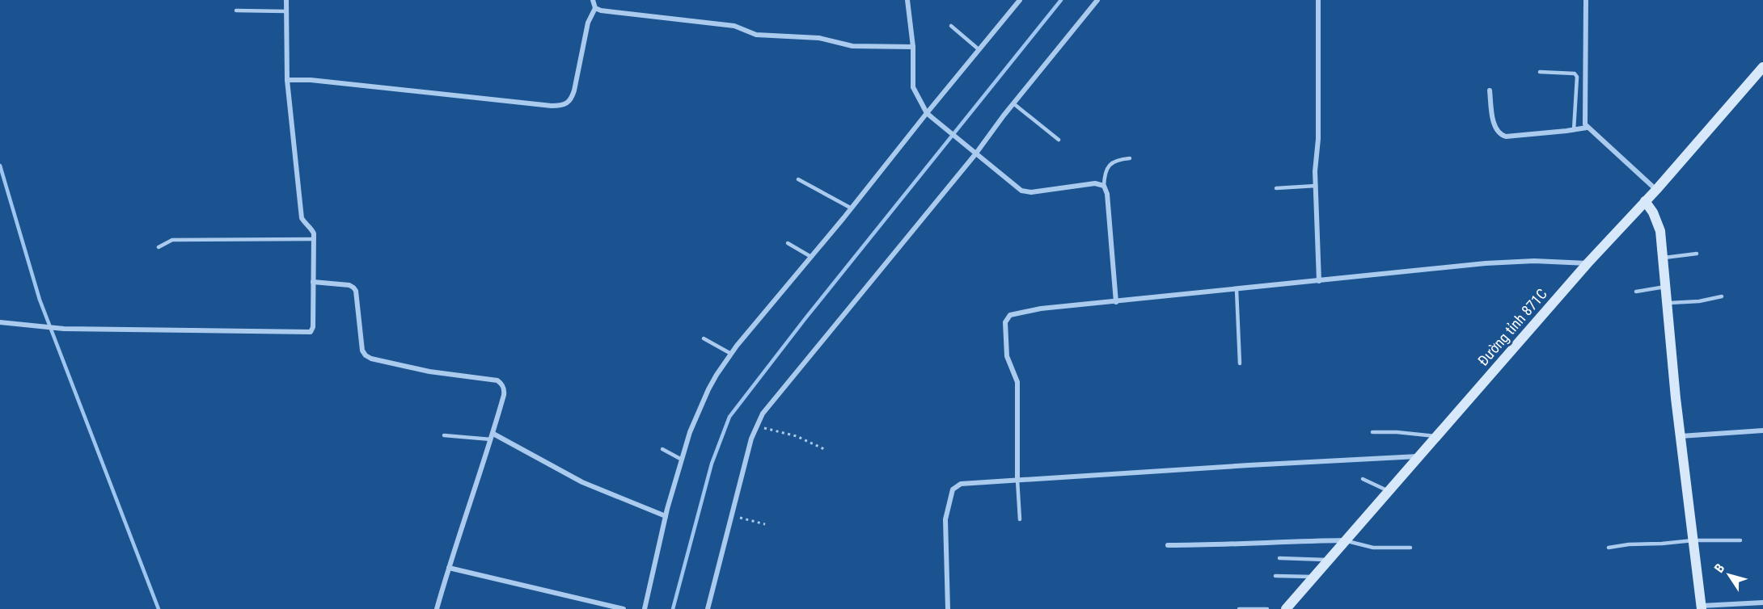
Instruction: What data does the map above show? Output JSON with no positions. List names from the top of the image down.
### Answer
{
  "streets": {
    "main road": ["Đường tỉnh 871C"]
  },
  "north": "top left"
}
